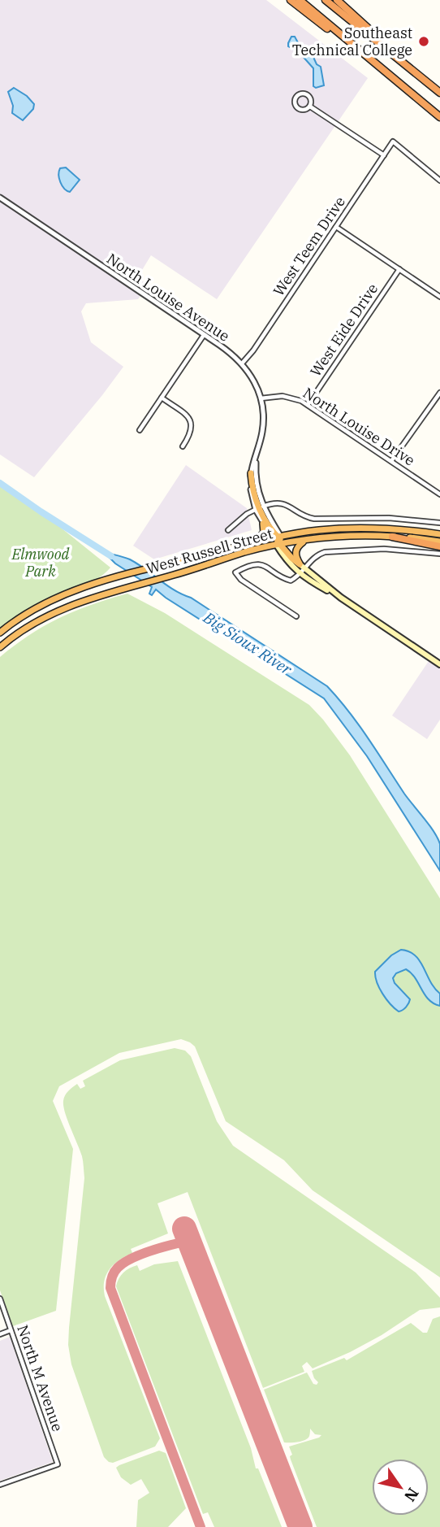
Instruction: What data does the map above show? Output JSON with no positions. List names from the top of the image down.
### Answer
{
  "streets": {
    "highway": ["West Russell Street"],
    "street": [
      "West Teem Drive",
      "North Louise Avenue",
      "West Eide Drive",
      "North Louise Drive",
      "North M Avenue"
    ]
  },
  "crossings": [
    ["West Teem Drive", "North Louise Avenue"],
    ["North Louise Avenue", "North Louise Drive"],
    ["North Louise Avenue", "West Russell Street"],
    ["West Eide Drive", "North Louise Drive"]
  ],
  "water": ["Big Sioux River"],
  "parks": ["Elmwood Park"],
  "places": ["Southeast Technical College"],
  "north": "bottom right"
}
